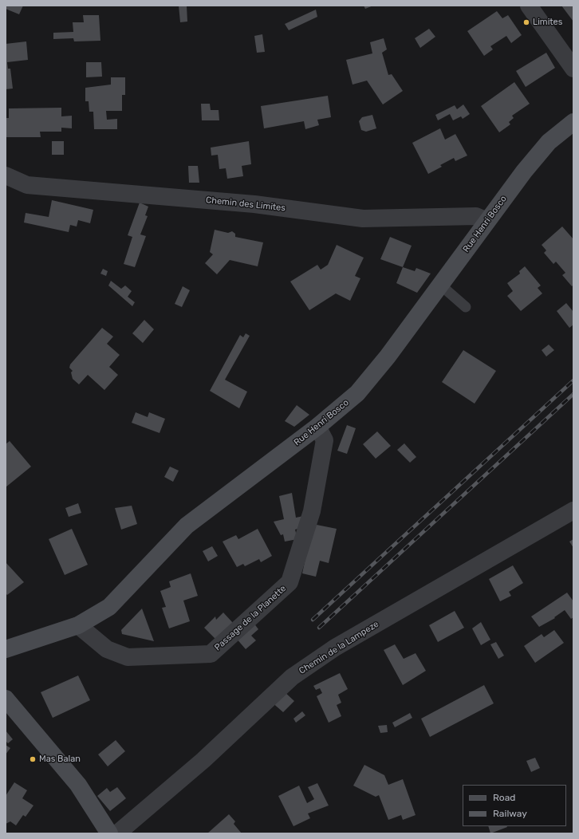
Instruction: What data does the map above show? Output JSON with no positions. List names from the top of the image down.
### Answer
{
  "streets": {
    "street": [
      "Chemin des Limites",
      "Rue Henri Bosco",
      "Passage de la Planette",
      "Chemin de la Lampeze"
    ]
  },
  "crossings": [
    ["Chemin des Limites", "Rue Henri Bosco"],
    ["Rue Henri Bosco", "Passage de la Planette"]
  ],
  "places": ["Limites", "Mas Balan"],
  "legend": ["Road", "Railway"]
}
